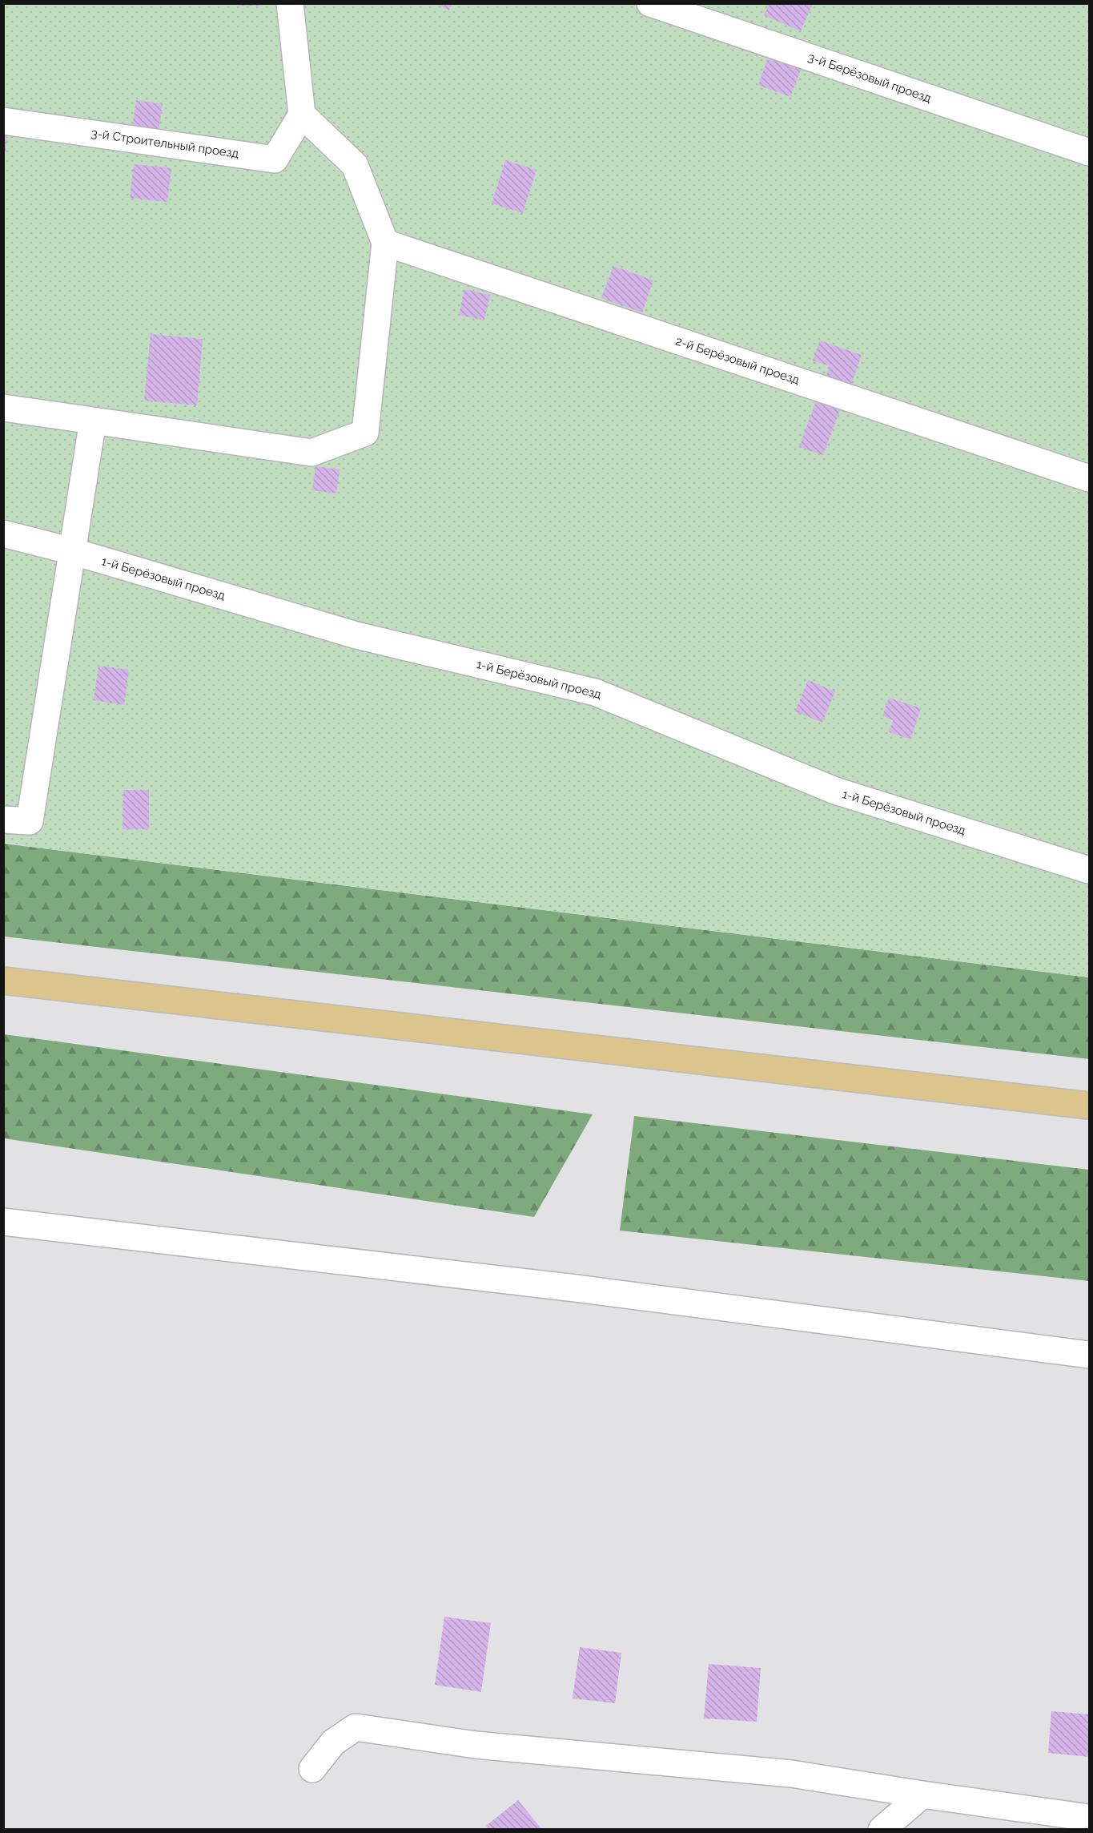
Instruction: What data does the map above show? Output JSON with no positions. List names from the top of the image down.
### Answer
{
  "streets": {
    "street": [
      "3-й Берёзовый проезд",
      "3-й Строительный проезд",
      "2-й Берёзовый проезд",
      "1-й Берёзовый проезд"
    ]
  }
}
